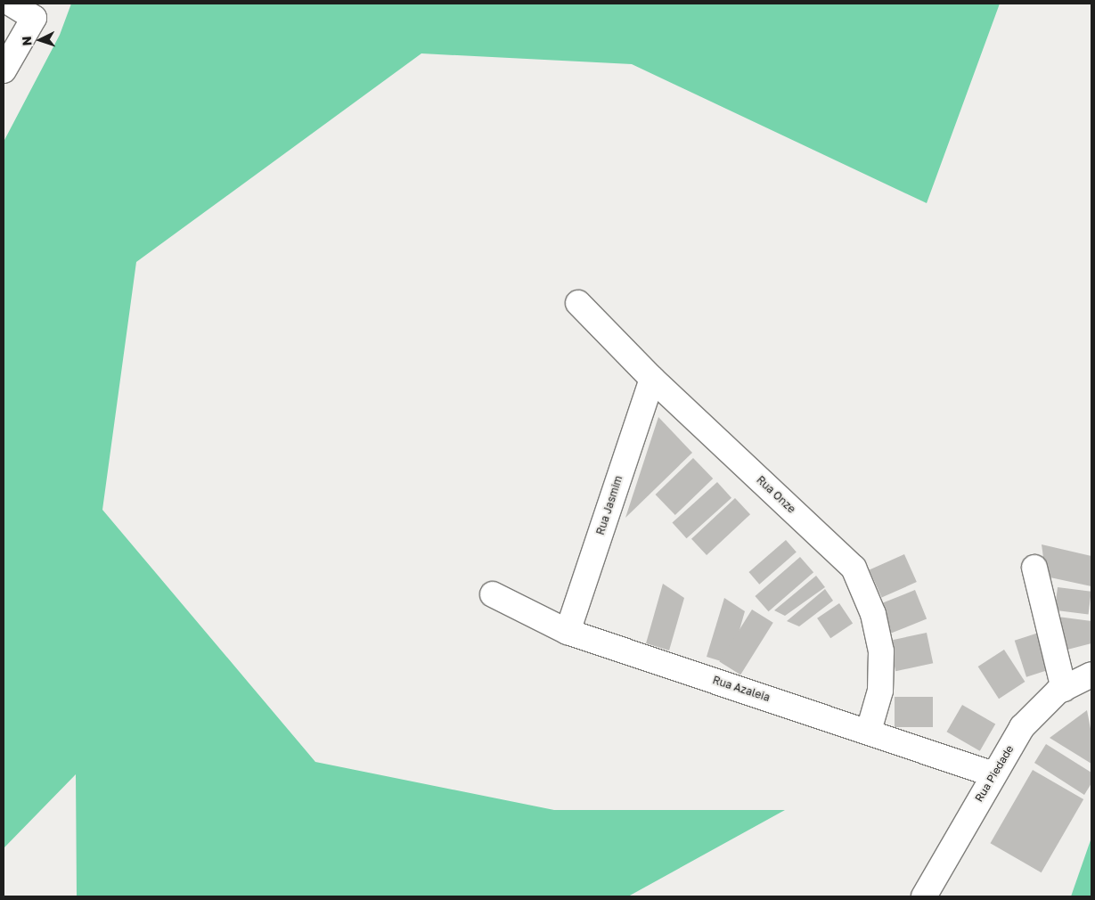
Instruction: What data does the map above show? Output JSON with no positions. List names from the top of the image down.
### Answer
{
  "streets": {
    "street": [
      "Rua Onze",
      "Rua Jasmim",
      "Rua Azaleia",
      "Rua Piedade"
    ]
  },
  "crossings": [
    ["Rua Onze", "Rua Jasmim"],
    ["Rua Onze", "Rua Azaleia"],
    ["Rua Jasmim", "Rua Azaleia"],
    ["Rua Azaleia", "Rua Piedade"]
  ],
  "north": "left"
}
